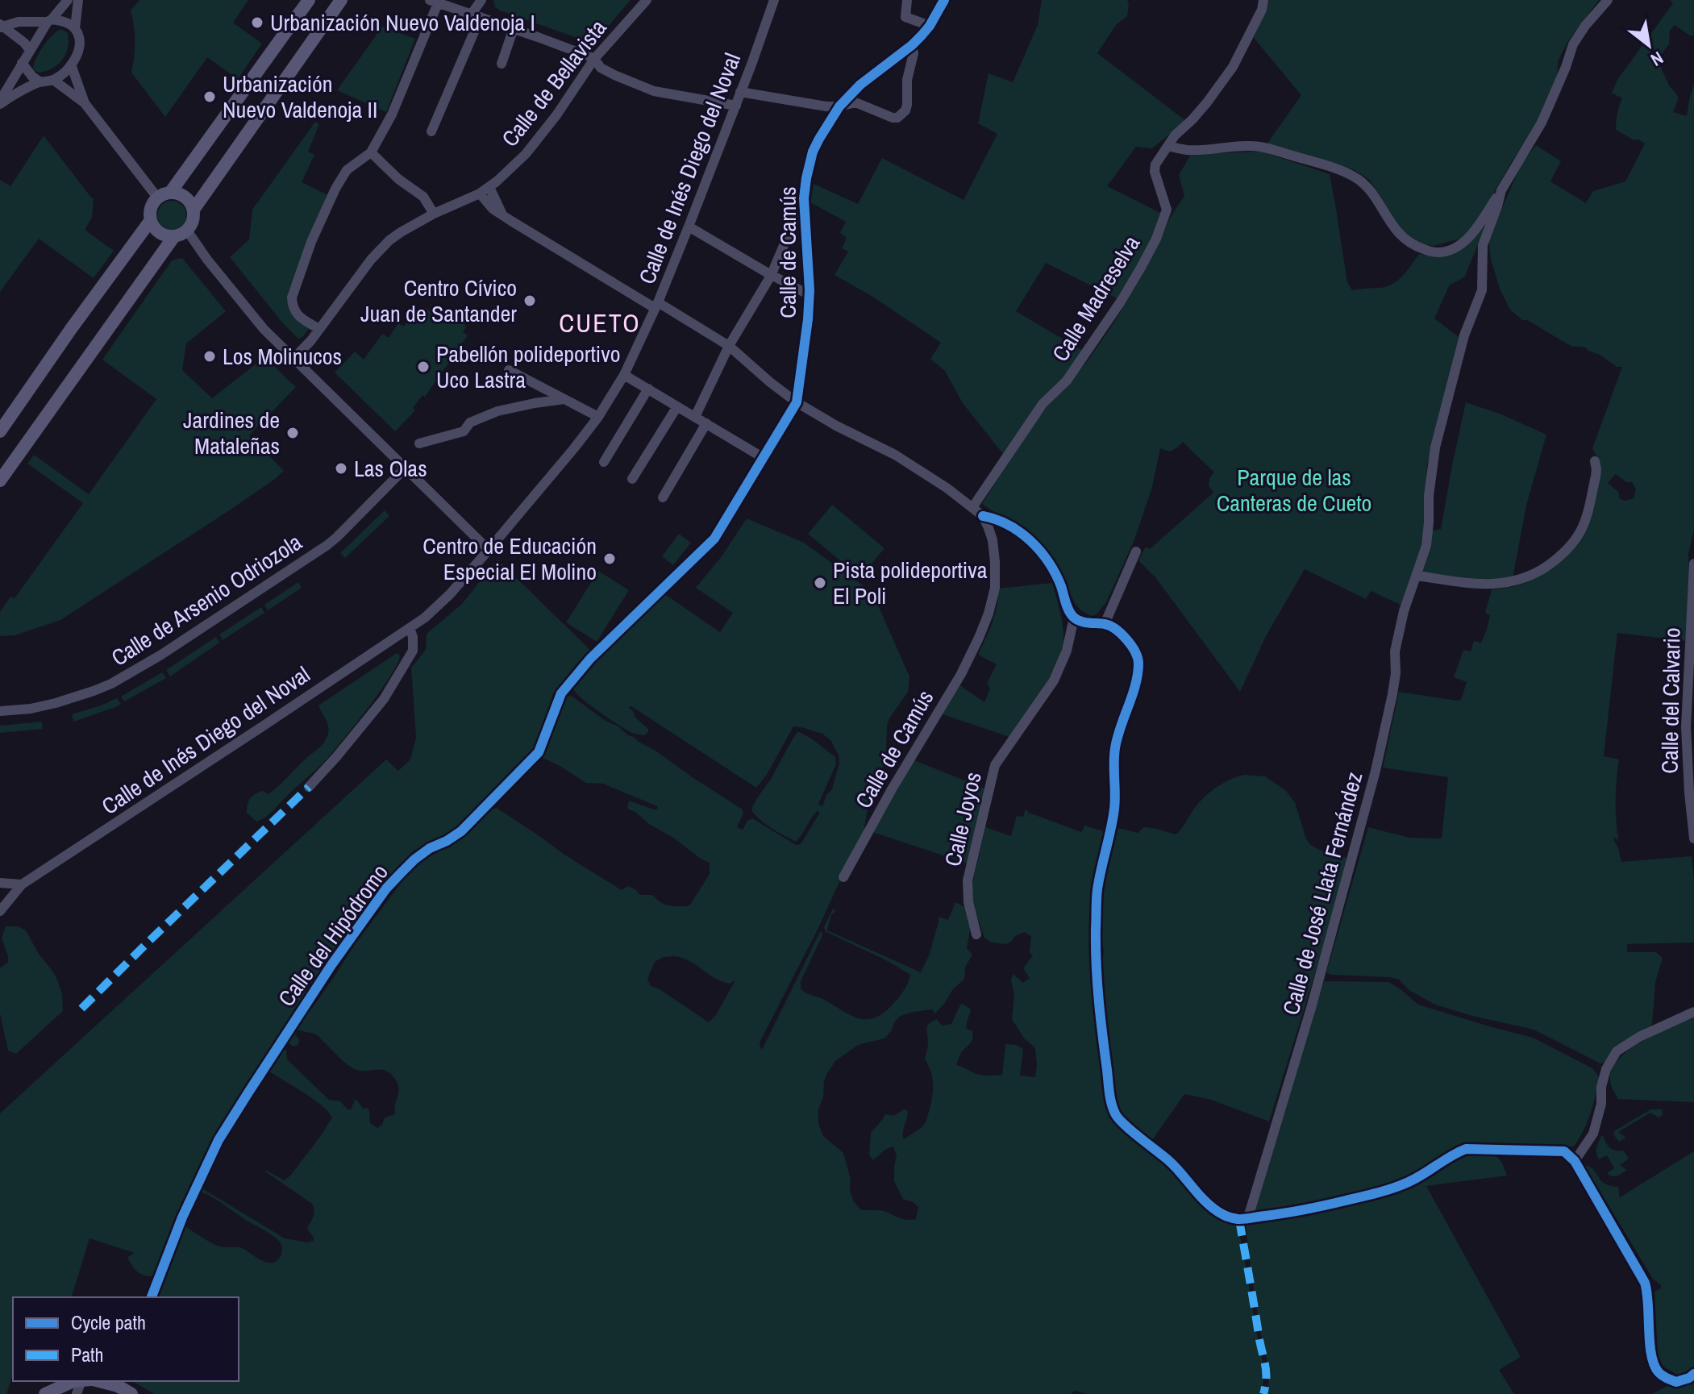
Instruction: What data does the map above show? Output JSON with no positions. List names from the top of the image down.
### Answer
{
  "streets": {
    "street": [
      "Calle de Bellavista",
      "Calle de Inés Diego del Noval",
      "Calle de Camús",
      "Calle Madreselva",
      "Calle de Arsenio Odriozola",
      "Calle del Calvario",
      "Calle Joyos",
      "Calle de José Llata Fernández",
      "Calle del Hipódromo"
    ]
  },
  "crossings": [
    ["Calle de Inés Diego del Noval", "Calle de Camús"],
    ["Calle de Camús", "Calle Madreselva"],
    ["Calle de Camús", "Calle del Hipódromo"]
  ],
  "districts": ["CUETO"],
  "parks": ["Parque de las Canteras de Cueto"],
  "places": [
    "Urbanización Nuevo Valdenoja I",
    "Urbanización Nuevo Valdenoja II",
    "Centro Cívico Juan de Santander",
    "Los Molinucos",
    "Pabellón polideportivo Uco Lastra",
    "Jardines de Mataleñas",
    "Las Olas",
    "Centro de Educación Especial El Molino",
    "Pista polideportiva El Poli"
  ],
  "legend": ["Cycle path", "Path"],
  "north": "bottom right"
}
